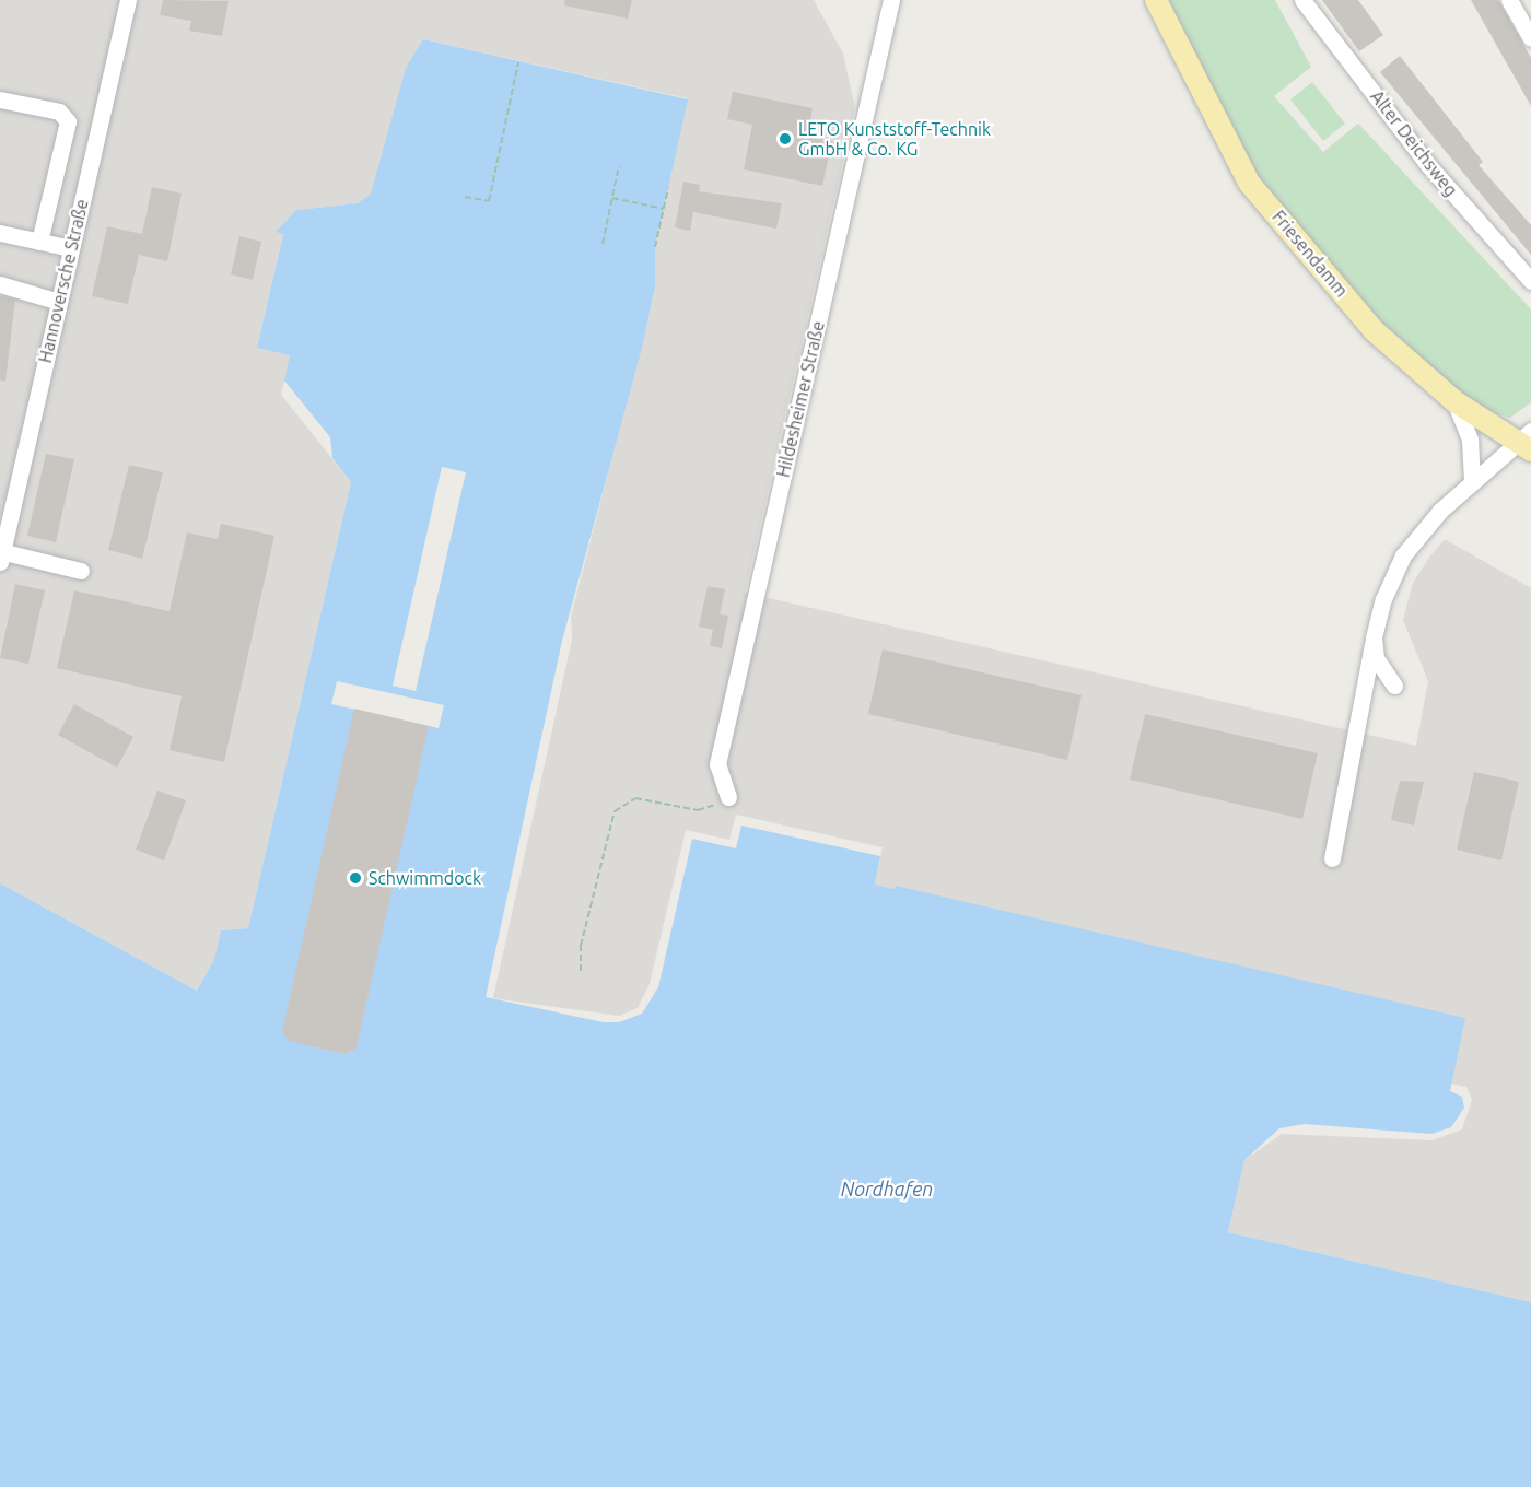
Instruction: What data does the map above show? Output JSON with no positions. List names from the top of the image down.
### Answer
{
  "streets": {
    "main road": ["Friesendamm"],
    "street": ["Alter Deichsweg", "Hannoversche Straße", "Hildesheimer Straße"]
  },
  "water": ["Nordhafen"],
  "places": ["LETO Kunststoff-Technik GmbH & Co. KG", "Schwimmdock"]
}
